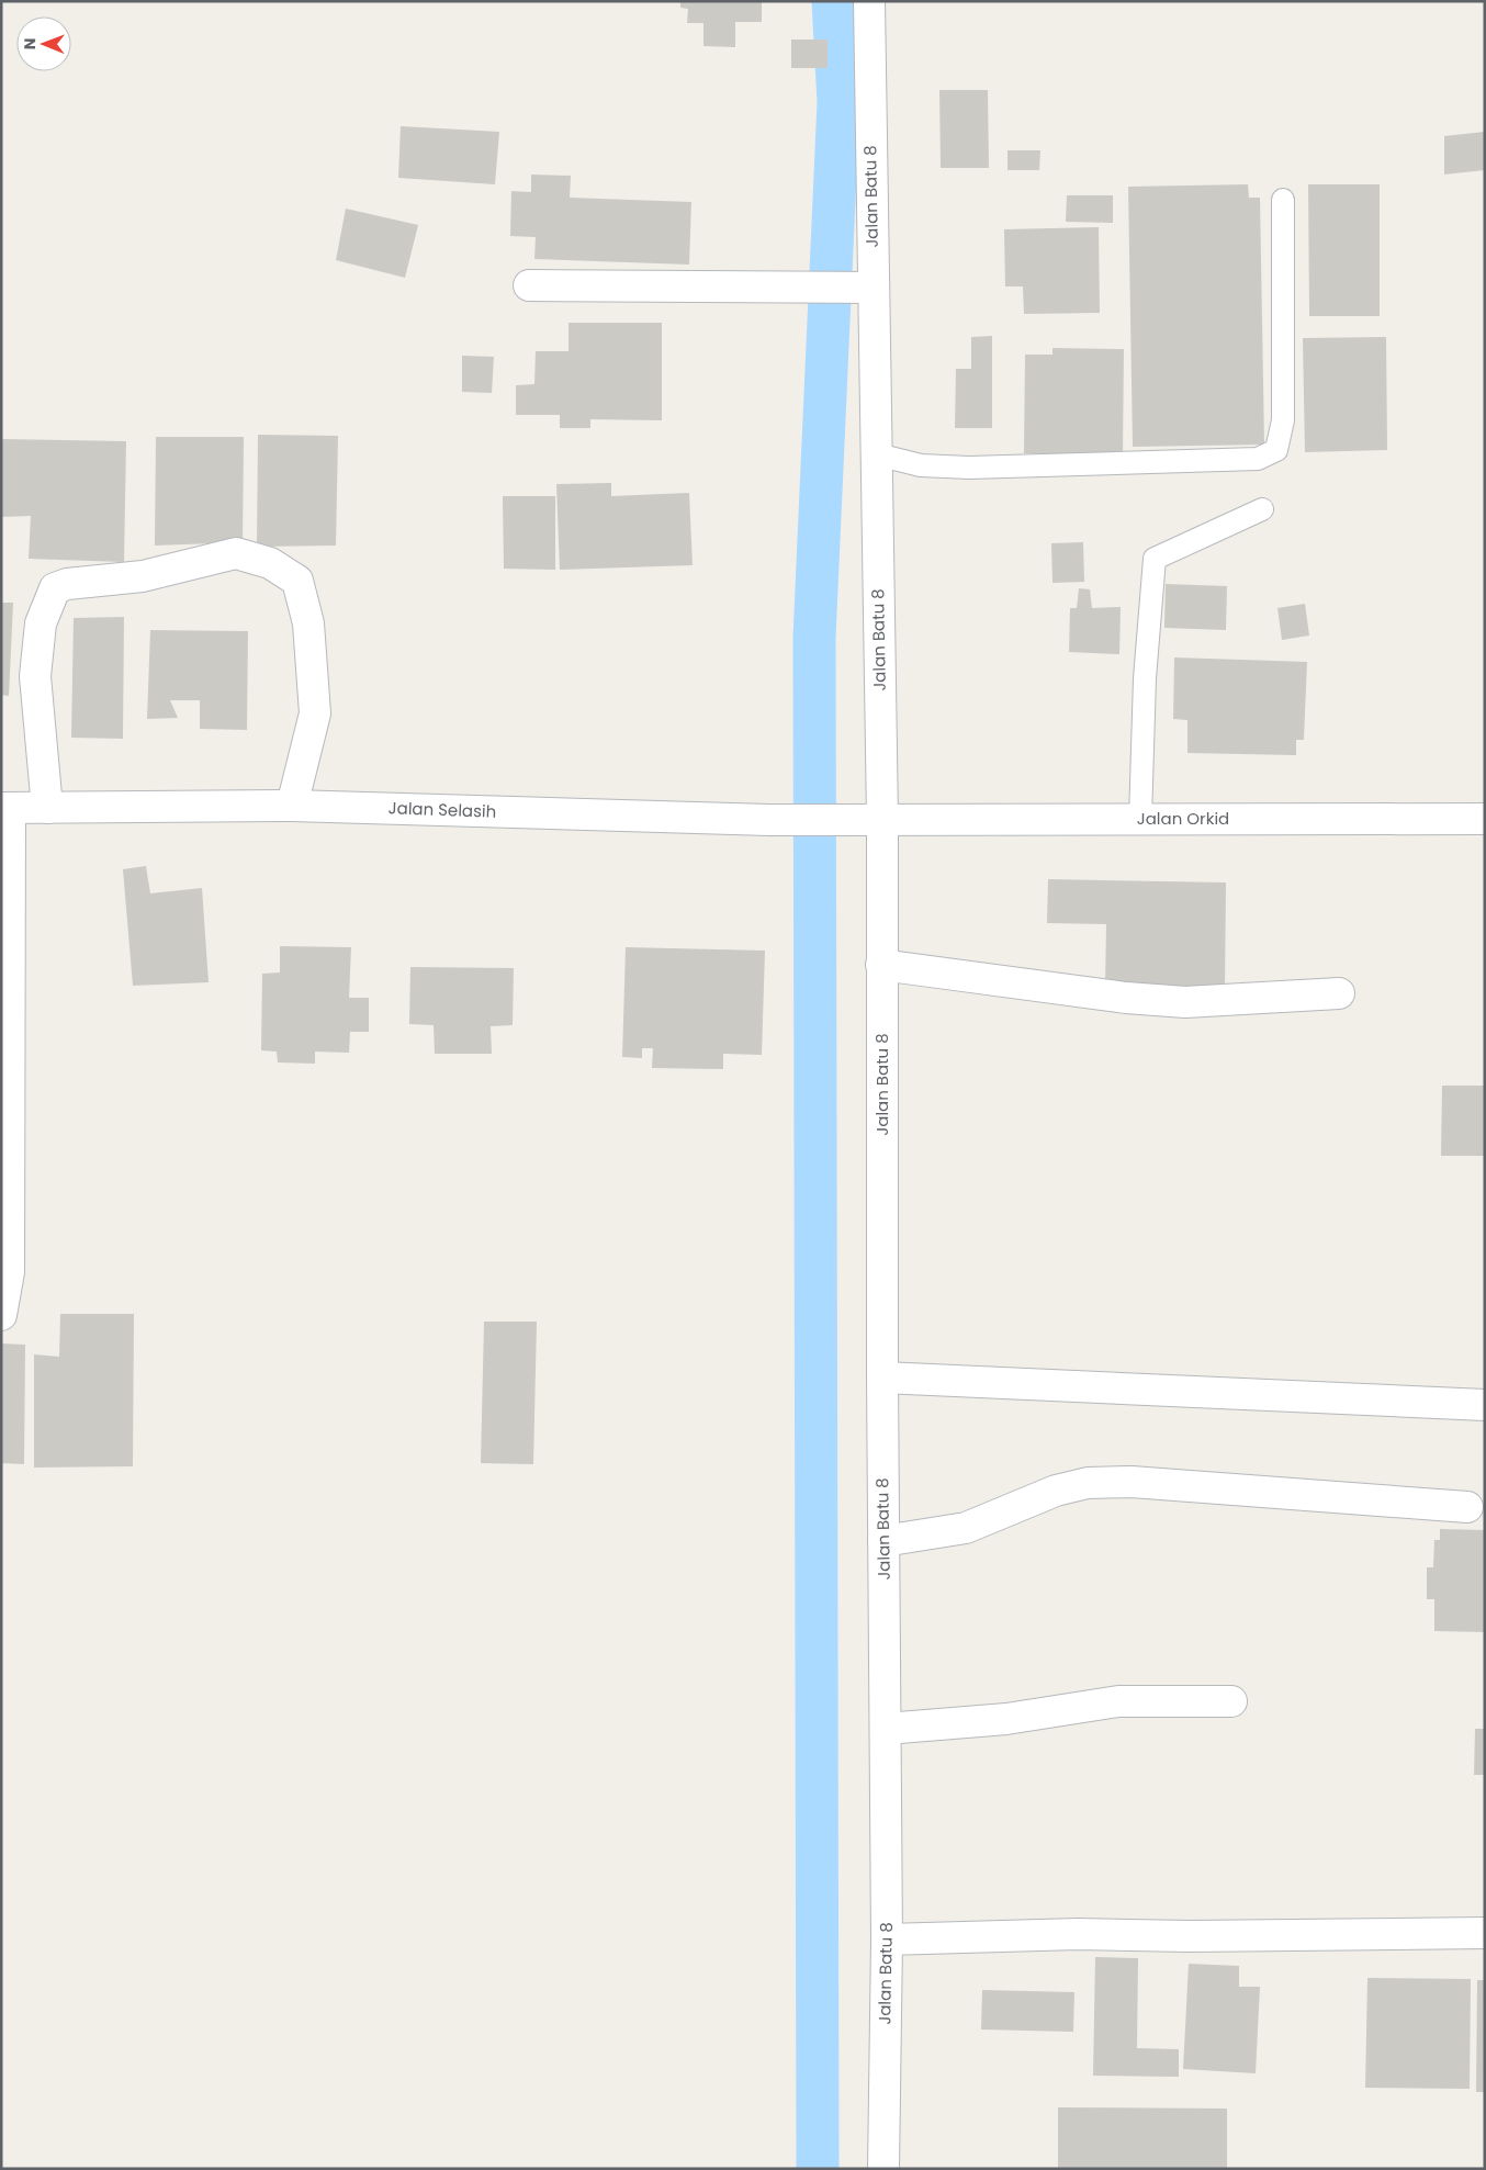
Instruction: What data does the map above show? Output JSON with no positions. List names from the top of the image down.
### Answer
{
  "streets": {
    "street": ["Jalan Batu 8", "Jalan Selasih", "Jalan Orkid"]
  },
  "crossings": [
    ["Jalan Batu 8", "Jalan Selasih"],
    ["Jalan Batu 8", "Jalan Orkid"],
    ["Jalan Selasih", "Jalan Orkid"]
  ],
  "north": "left"
}
